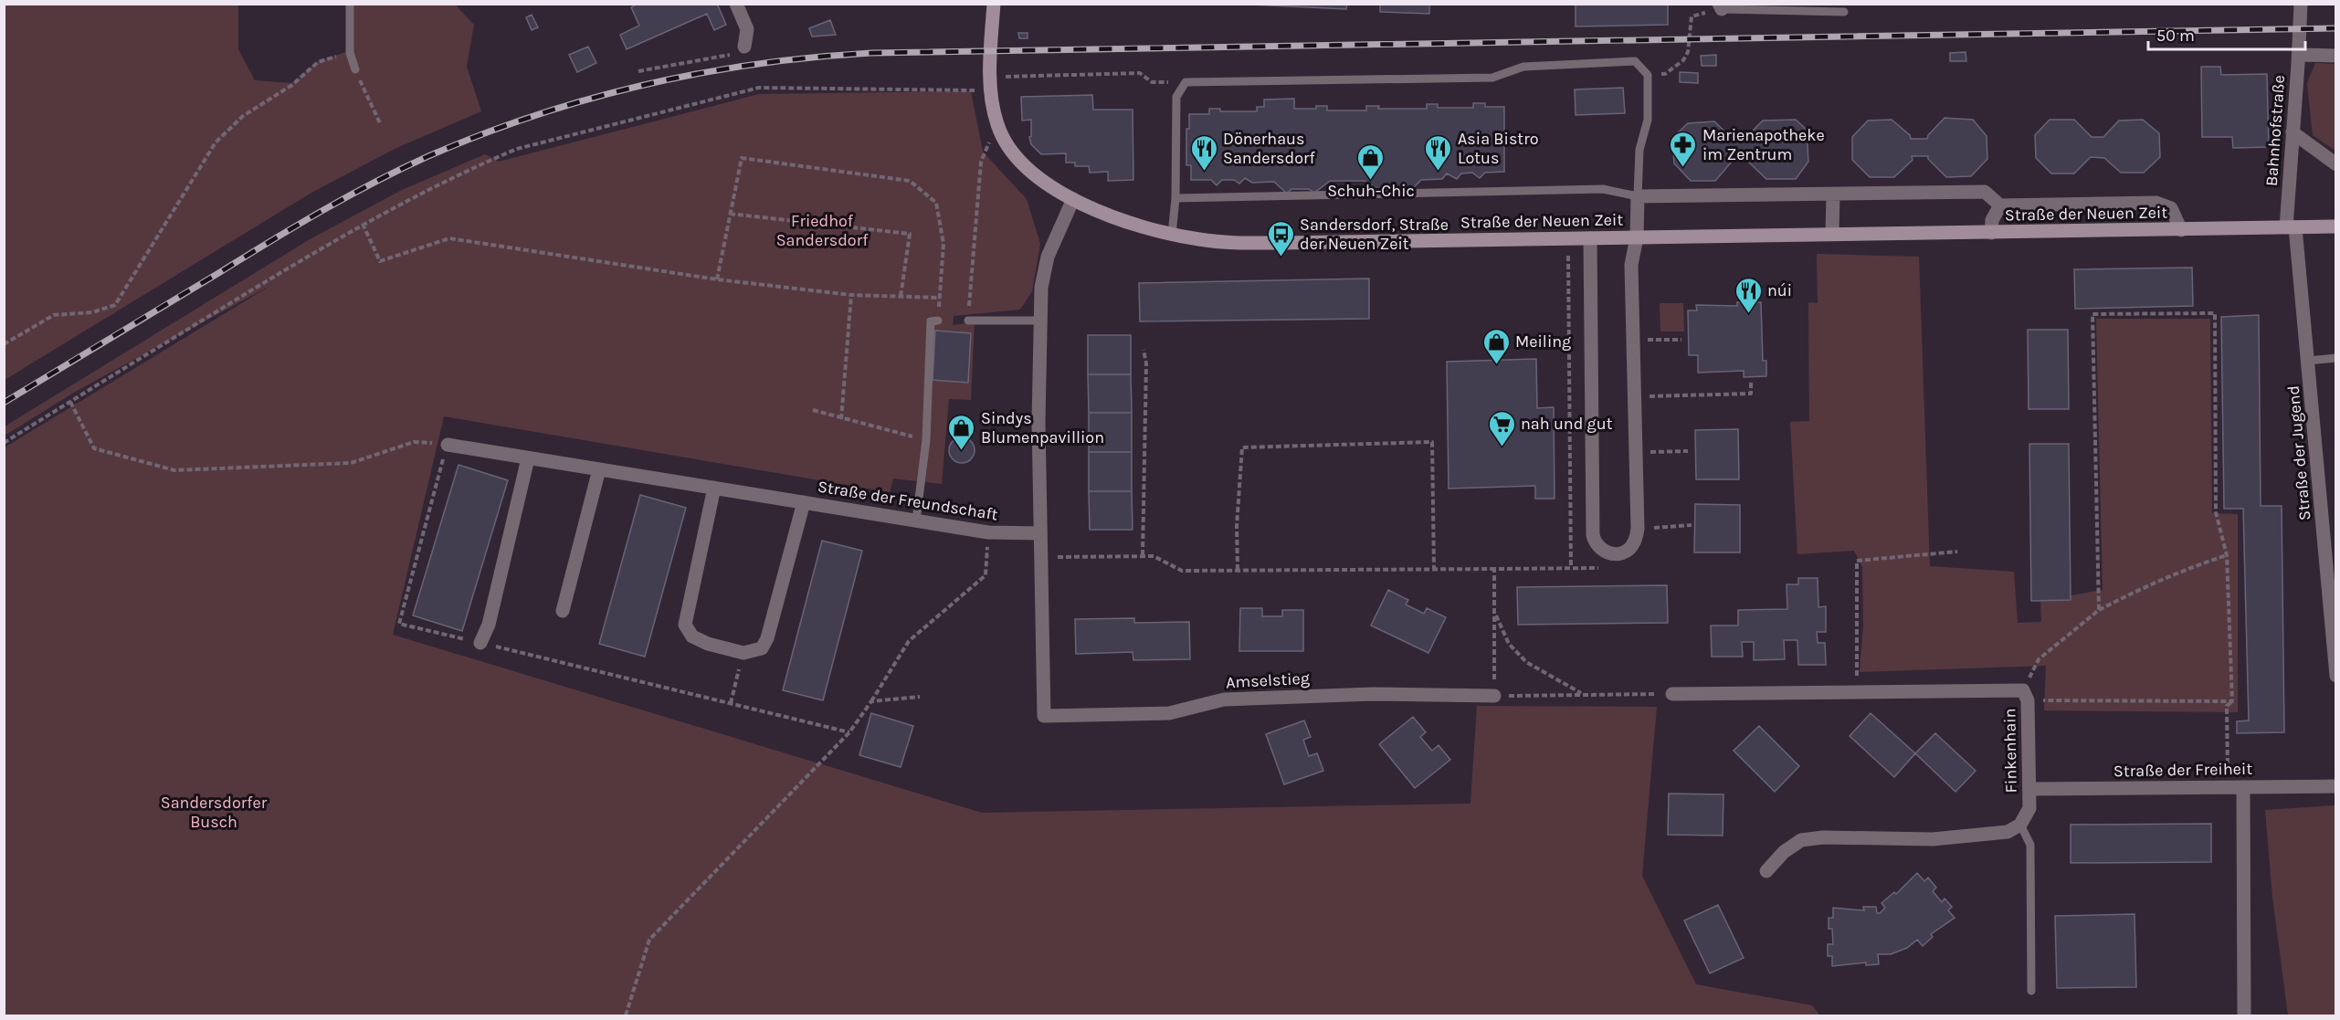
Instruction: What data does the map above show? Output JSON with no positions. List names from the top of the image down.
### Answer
{
  "streets": {
    "street": [
      "Bahnhofstraße",
      "Straße der Neuen Zeit",
      "Straße der Jugend",
      "Straße der Freundschaft",
      "Amselstieg",
      "Finkenhain",
      "Straße der Freiheit"
    ]
  },
  "crossings": [
    ["Bahnhofstraße", "Straße der Neuen Zeit"],
    ["Bahnhofstraße", "Straße der Jugend"],
    ["Straße der Neuen Zeit", "Straße der Jugend"],
    ["Finkenhain", "Straße der Freiheit"]
  ],
  "parks": ["Friedhof Sandersdorf", "Sandersdorfer Busch"],
  "places": {
    "pharmacy": ["Marienapotheke im Zentrum"],
    "restaurant": ["Dönerhaus Sandersdorf", "Asia Bistro Lotus", "núi"],
    "shop": ["Schuh-Chic", "Meiling", "Sindys Blumenpavillion"],
    "bus stop": ["Sandersdorf, Straße der Neuen Zeit"],
    "supermarket": ["nah und gut"]
  },
  "scale_bar": "50 m"
}
